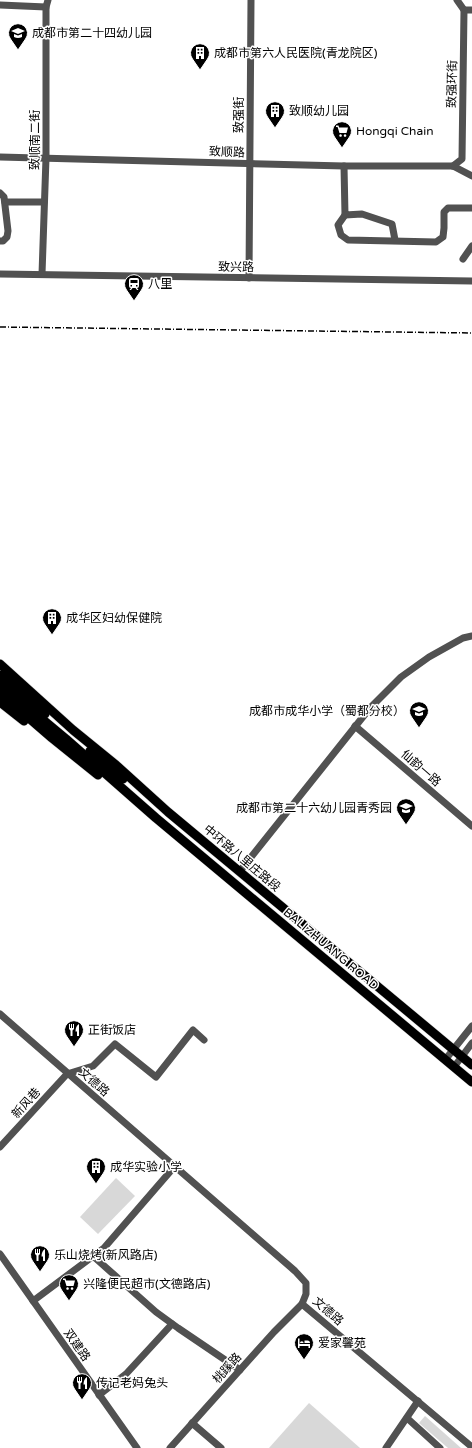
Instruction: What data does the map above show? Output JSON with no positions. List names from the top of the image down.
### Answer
{
  "streets": {
    "main road": ["中环路八里庄路段", "BALIZHUANG ROAD"],
    "street": [
      "致强环街",
      "致强街",
      "致顺南二街",
      "致顺路",
      "致兴路",
      "仙韵一路",
      "文德路",
      "新风巷",
      "双建路",
      "桃蹊路"
    ]
  },
  "crossings": [
    ["致强环街", "致顺路"],
    ["致强街", "致顺路"],
    ["致强街", "致兴路"],
    ["致顺南二街", "致顺路"],
    ["致顺南二街", "致兴路"],
    ["中环路八里庄路段", "BALIZHUANG ROAD"],
    ["文德路", "新风巷"],
    ["文德路", "桃蹊路"]
  ],
  "places": {
    "school or university": ["成都市第二十四幼儿园", "成都市成华小学（蜀都分校）", "成都市第二十六幼儿园青秀园"],
    "building": [
      "成都市第六人民医院(青龙院区)",
      "致顺幼儿园",
      "成华区妇幼保健院",
      "成华实验小学"
    ],
    "supermarket": ["Hongqi Chain", "兴隆便民超市(文德路店)"],
    "station": ["八里"],
    "restaurant": ["正街饭店", "乐山烧烤(新风路店)", "传记老妈兔头"],
    "hotel": ["爱家馨苑"]
  }
}
